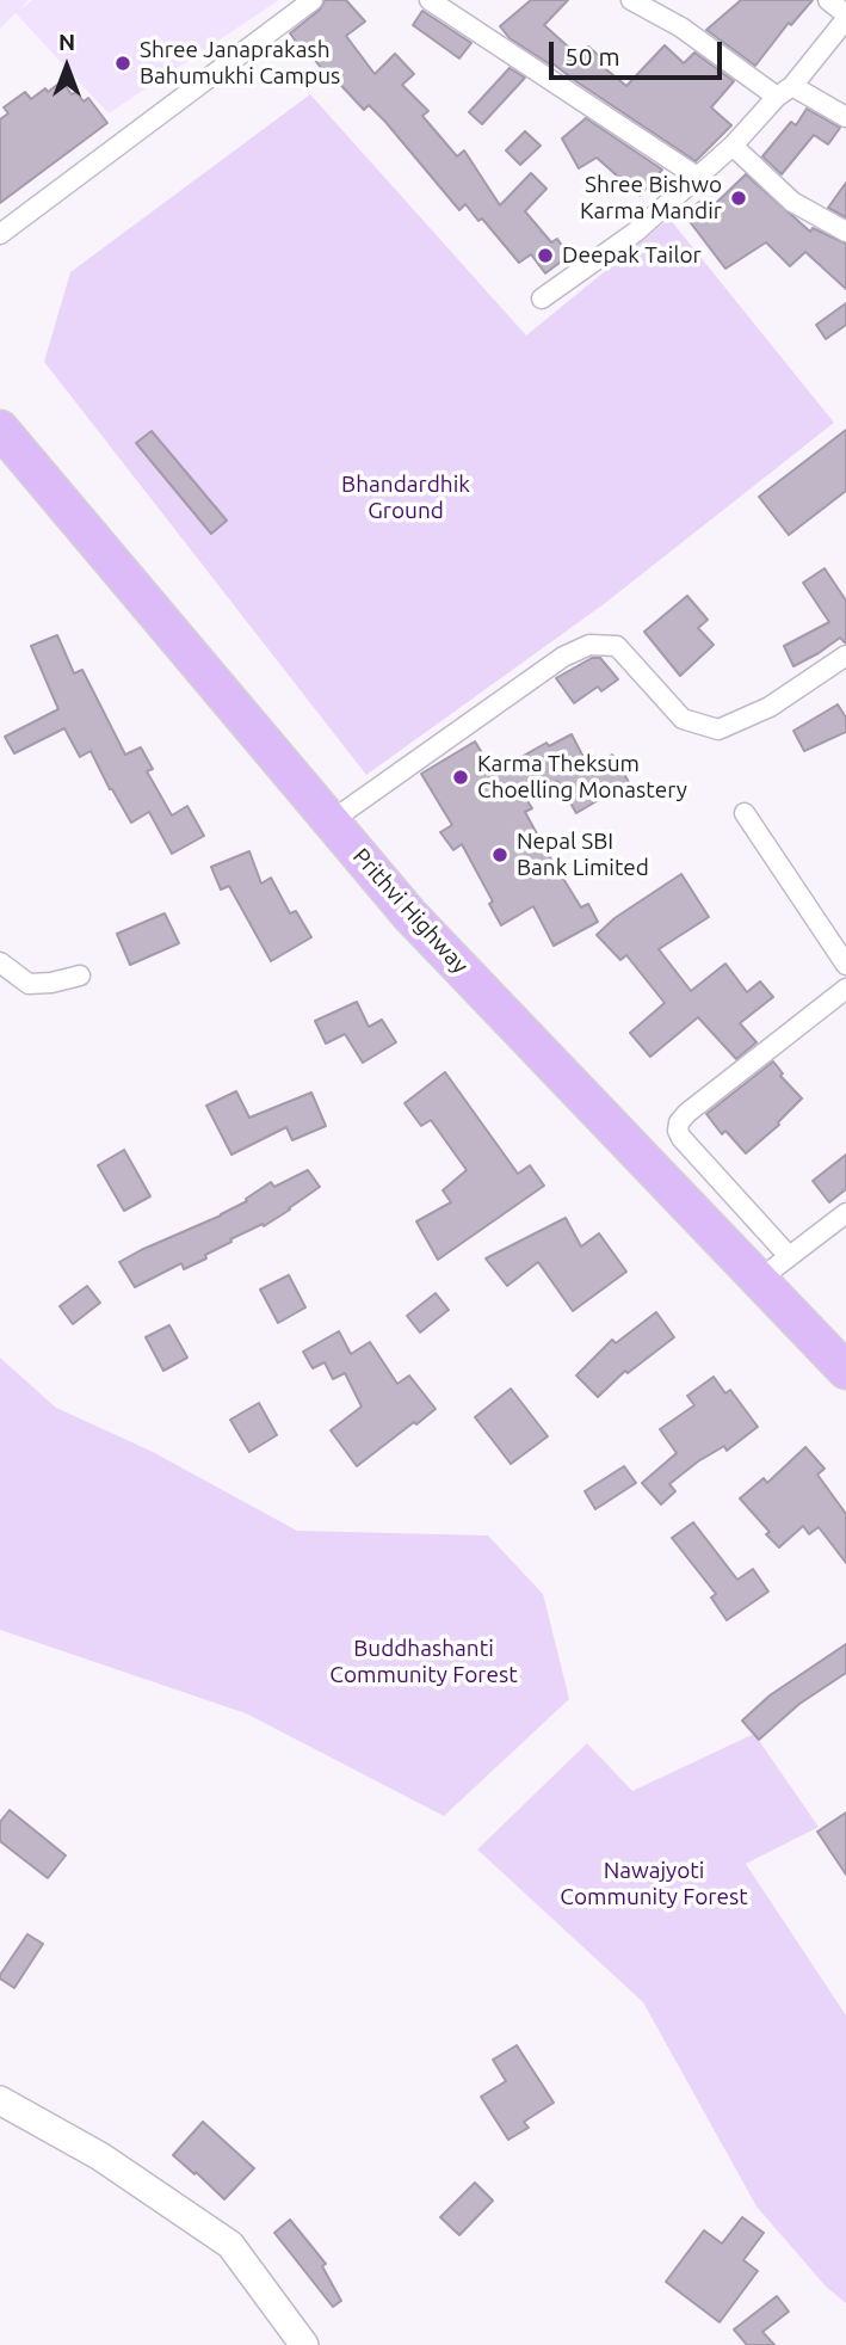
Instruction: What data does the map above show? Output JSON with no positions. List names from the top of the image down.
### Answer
{
  "streets": {
    "highway": ["Prithvi Highway"]
  },
  "parks": ["Bhandardhik Ground", "Buddhashanti Community Forest", "Nawajyoti Community Forest"],
  "places": [
    "Shree Janaprakash Bahumukhi Campus",
    "Shree Bishwo Karma Mandir",
    "Deepak Tailor",
    "Karma Theksum Choelling Monastery",
    "Nepal SBI Bank Limited"
  ],
  "scale_bar": "50 m",
  "north": "top"
}
